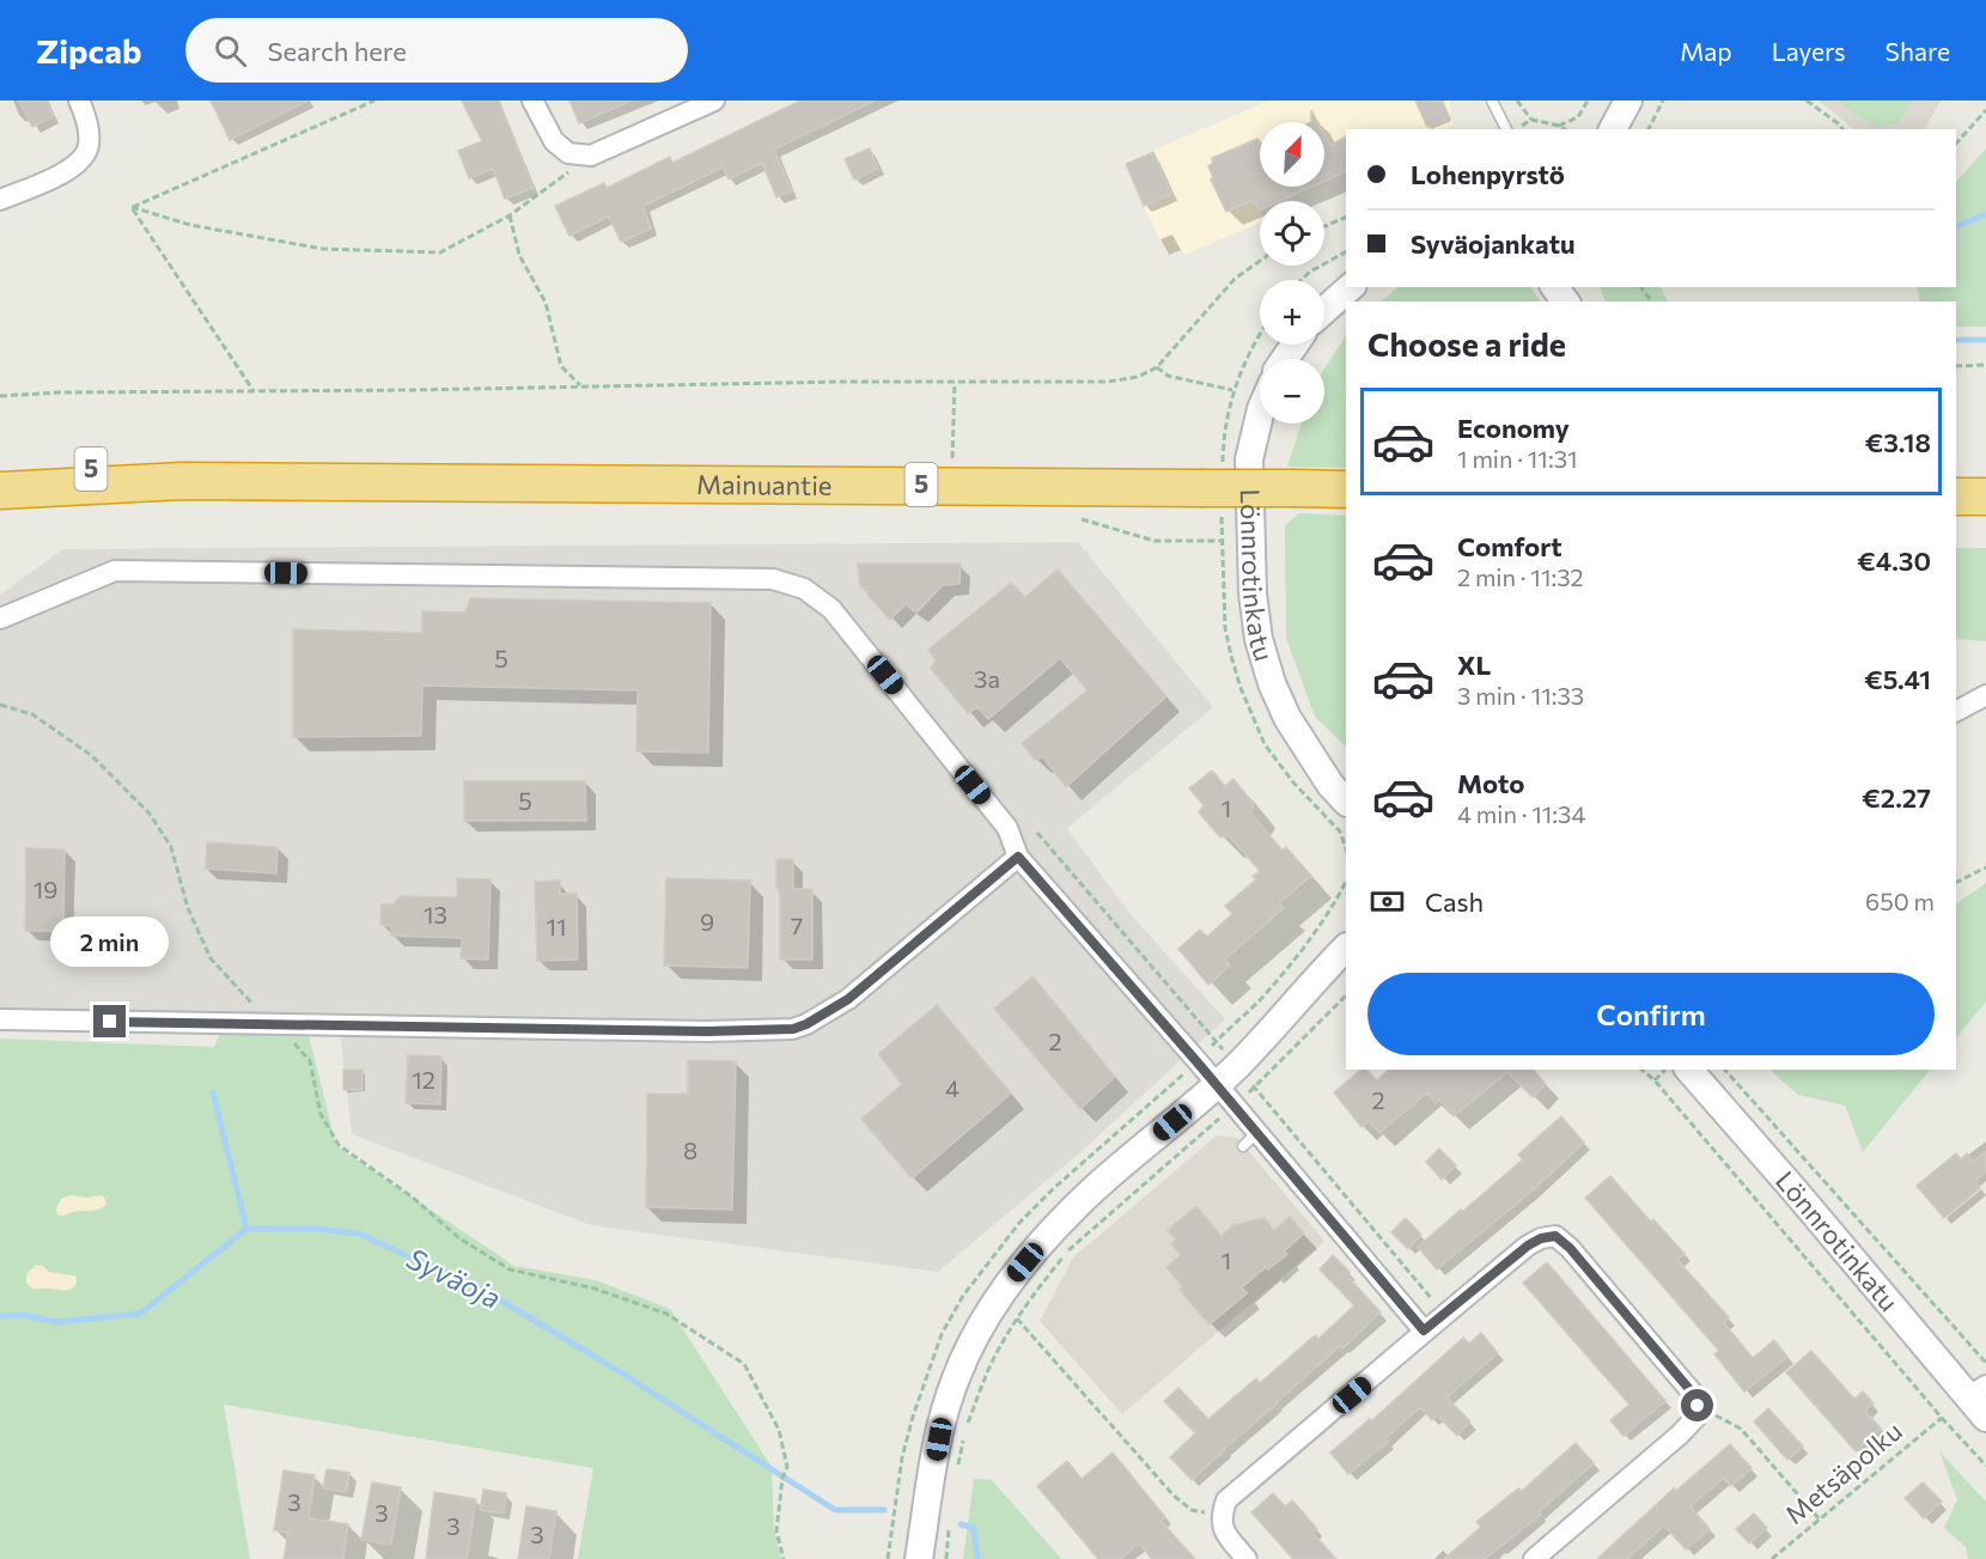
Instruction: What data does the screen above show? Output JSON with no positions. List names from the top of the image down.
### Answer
{
  "streets": {
    "highway": ["5", "Mainuantie"],
    "street": ["Lönnrotinkatu"],
    "path": ["Metsäpolku"]
  },
  "water": ["Syväoja"],
  "house_numbers": [
    "5",
    "3a",
    "5",
    "1",
    "19",
    "13",
    "9",
    "7",
    "11",
    "2",
    "12",
    "4",
    "2",
    "8",
    "1",
    "3",
    "3",
    "3",
    "3"
  ],
  "north": "top right",
  "page": {
    "header": "Zipcab",
    "search": "Search here",
    "nav": ["Map", "Layers", "Share"],
    "map_buttons": ["+", "−"],
    "banner": ["Lohenpyrstö", "Syväojankatu"],
    "heading": "Choose a ride",
    "list": [
      {
        "name": "Economy",
        "note": "1 min · 11:31",
        "value": "€3.18"
      },
      {
        "name": "Comfort",
        "note": "2 min · 11:32",
        "value": "€4.30"
      },
      {
        "name": "XL",
        "note": "3 min · 11:33",
        "value": "€5.41"
      },
      {
        "name": "Moto",
        "note": "4 min · 11:34",
        "value": "€2.27"
      }
    ],
    "pay": ["Cash", "650 m"],
    "bubble": "2 min",
    "buttons": "Confirm"
  }
}
